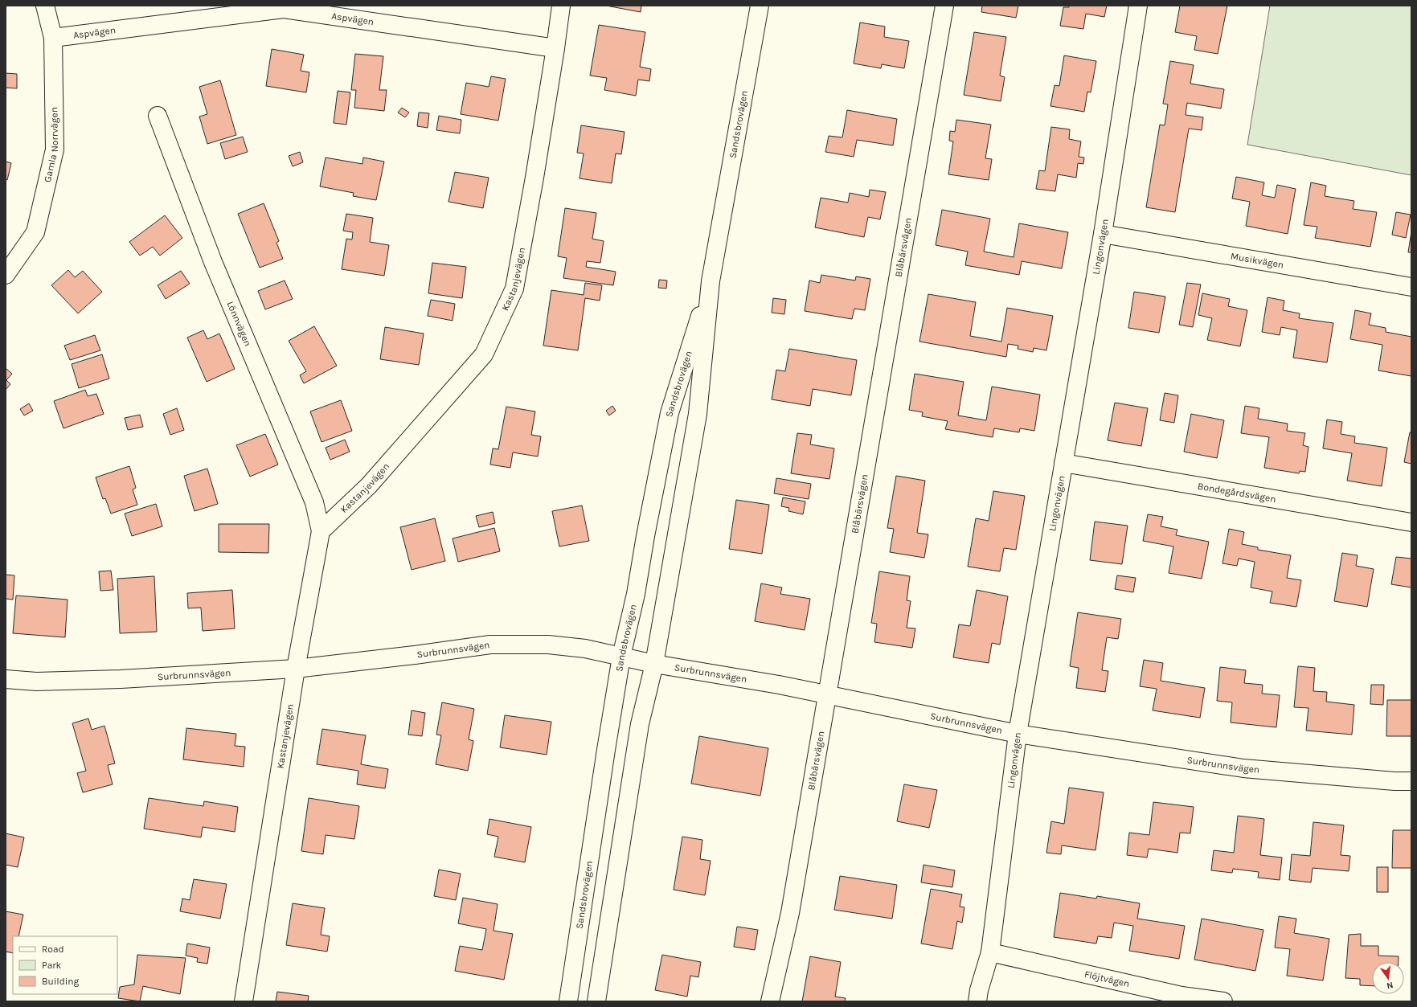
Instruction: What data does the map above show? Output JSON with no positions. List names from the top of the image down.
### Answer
{
  "streets": {
    "street": [
      "Aspvägen",
      "Sandsbrovägen",
      "Gamla Norrvägen",
      "Lingonvägen",
      "Blåbärsvägen",
      "Musikvägen",
      "Kastanjevägen",
      "Lönnvägen",
      "Bondegårdsvägen",
      "Surbrunnsvägen",
      "Flöjtvägen"
    ]
  },
  "crossings": [
    ["Aspvägen", "Gamla Norrvägen"],
    ["Aspvägen", "Kastanjevägen"],
    ["Sandsbrovägen", "Surbrunnsvägen"],
    ["Lingonvägen", "Musikvägen"],
    ["Lingonvägen", "Bondegårdsvägen"],
    ["Lingonvägen", "Surbrunnsvägen"],
    ["Lingonvägen", "Flöjtvägen"],
    ["Blåbärsvägen", "Surbrunnsvägen"],
    ["Kastanjevägen", "Lönnvägen"],
    ["Kastanjevägen", "Surbrunnsvägen"]
  ],
  "legend": ["Road", "Park", "Building"],
  "north": "bottom"
}
